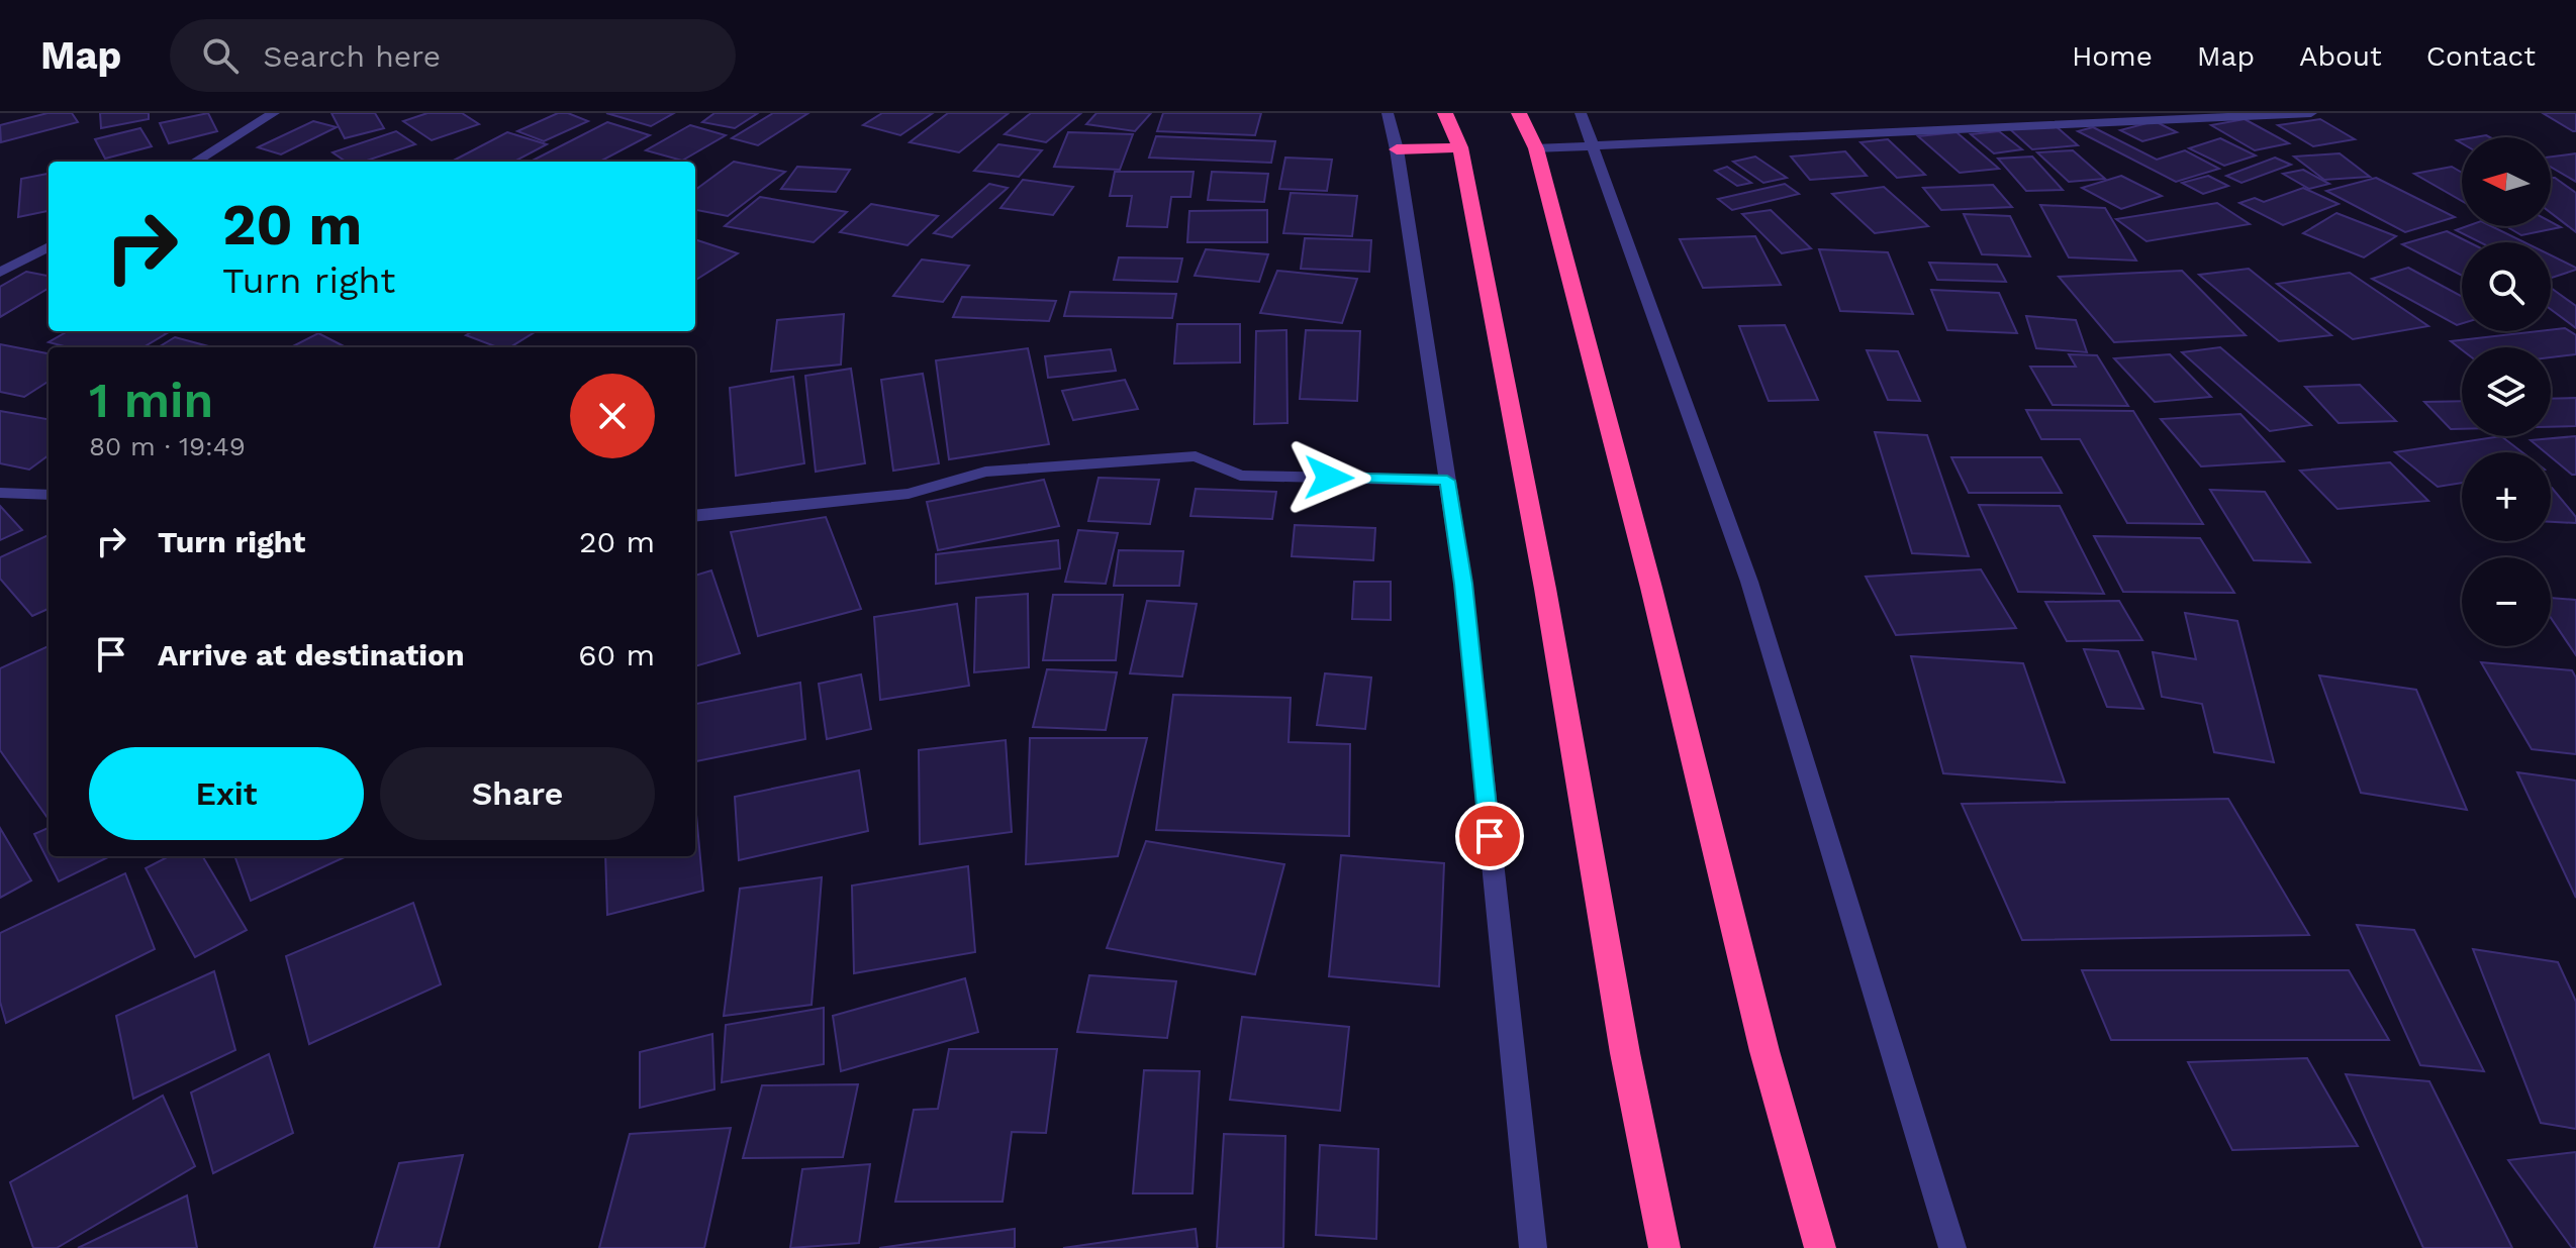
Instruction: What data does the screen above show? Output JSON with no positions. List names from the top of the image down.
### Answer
{
  "north": "left",
  "page": {
    "header": "Map",
    "search": "Search here",
    "nav": [
      "Home",
      "Map",
      "About",
      "Contact"
    ],
    "map_buttons": ["+", "−"],
    "turn": ["20 m", "Turn right"],
    "heading": ["1 min", "80 m · 19:49"],
    "list": [
      {
        "name": "Turn right",
        "value": "20 m"
      },
      {
        "name": "Arrive at destination",
        "value": "60 m"
      }
    ],
    "buttons": ["Exit", "Share"]
  }
}
